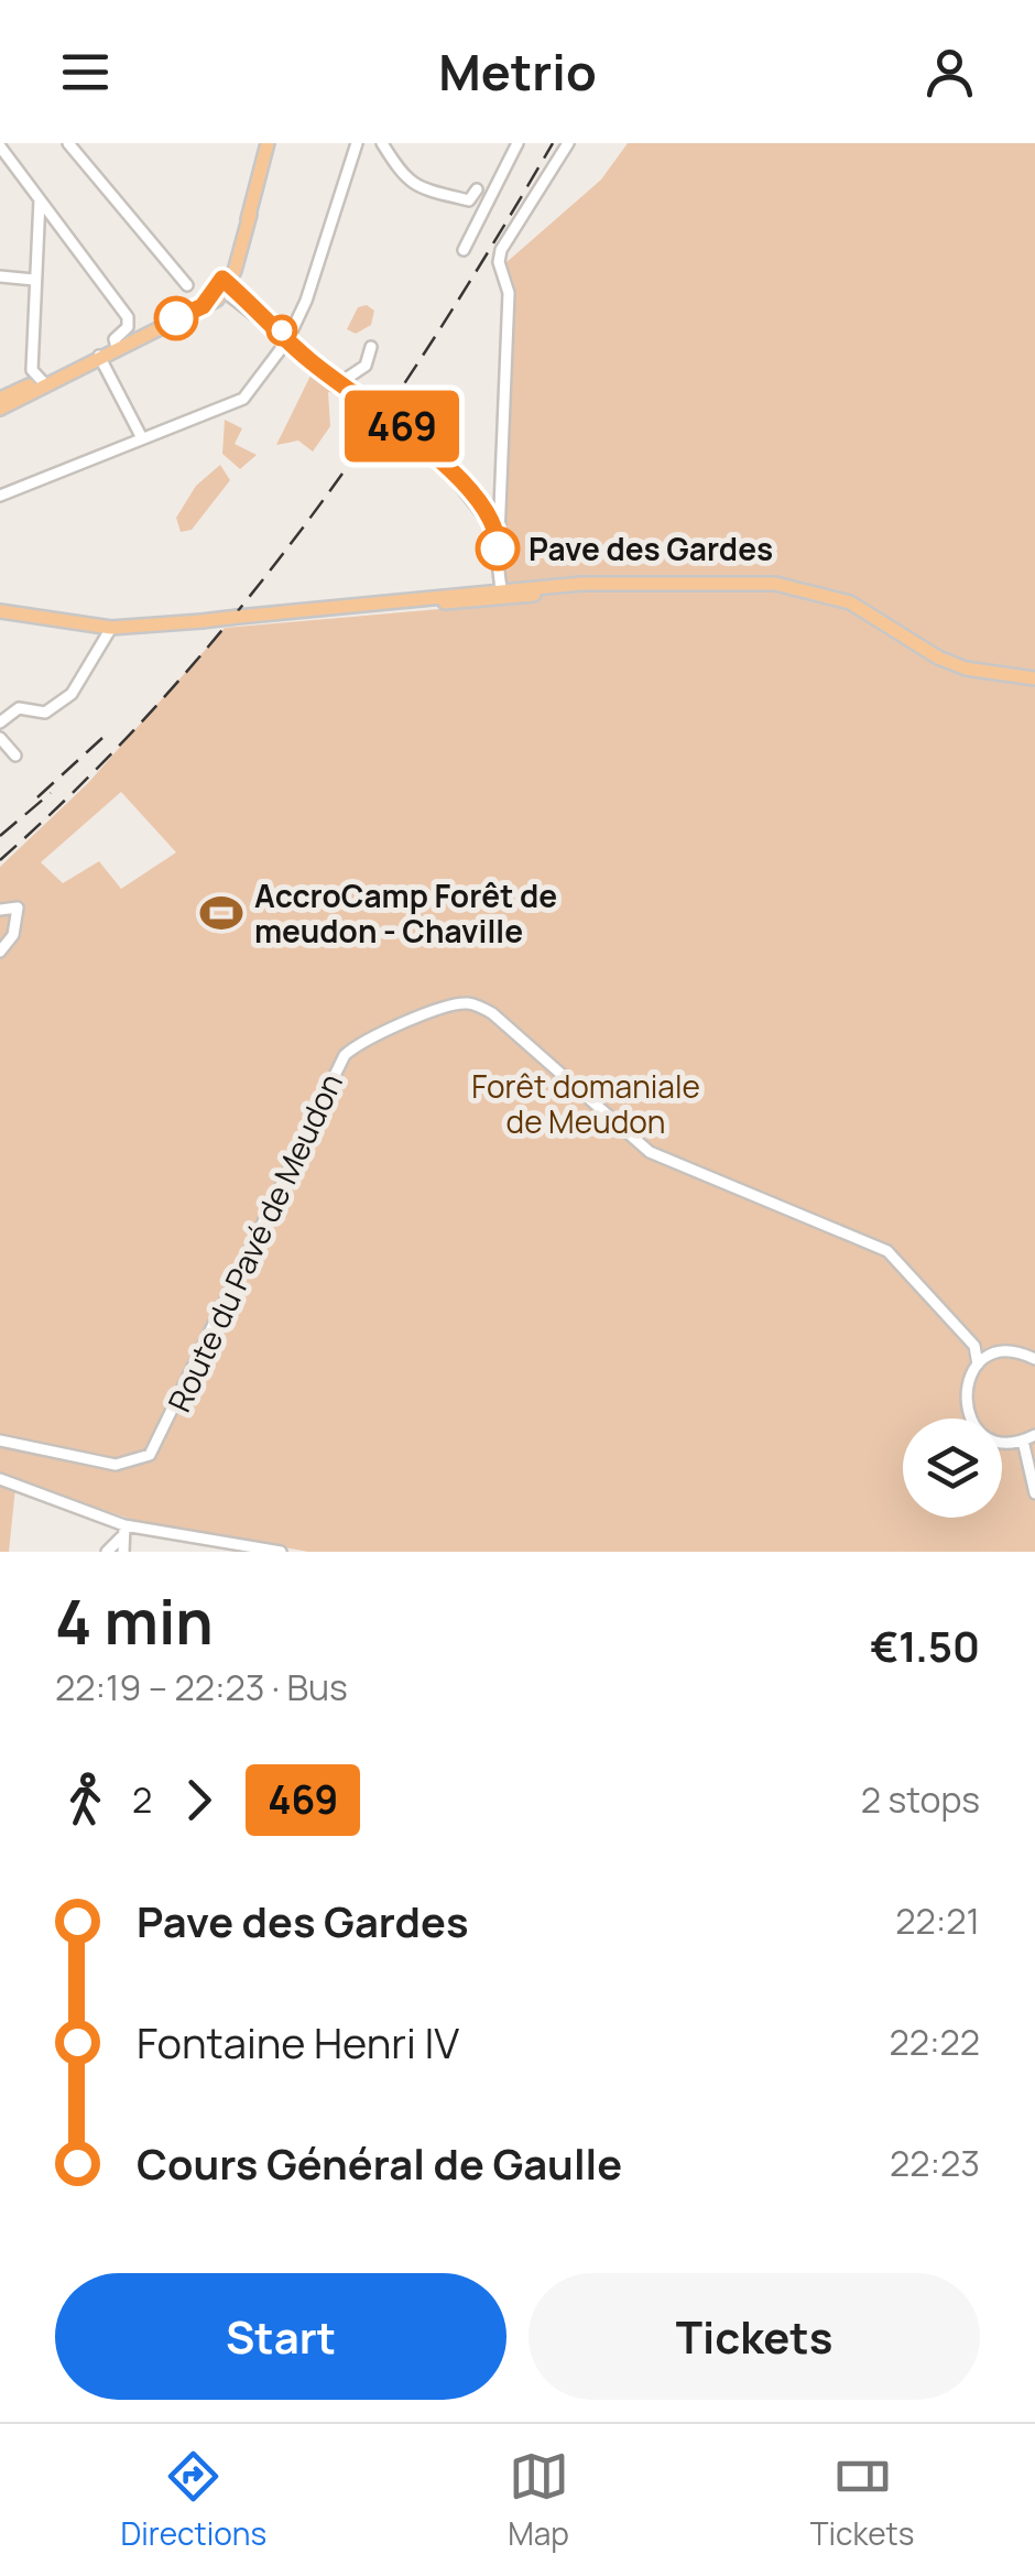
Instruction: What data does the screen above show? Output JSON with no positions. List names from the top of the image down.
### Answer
{
  "streets": {
    "street": ["Route du Pavé de Meudon"]
  },
  "parks": ["Forêt domaniale de Meudon"],
  "places": {
    "other": ["Pave des Gardes"],
    "sports": ["AccroCamp Forêt de meudon - Chaville"]
  },
  "lines": ["bus line 469"],
  "page": {
    "header": "Metrio",
    "on_map": "469",
    "heading": ["4 min", "22:19 – 22:23 · Bus", "€1.50"],
    "legs": ["2", "469", "2 stops"],
    "list": [
      {
        "name": "Pave des Gardes",
        "value": "22:21"
      },
      {
        "name": "Fontaine Henri IV",
        "value": "22:22"
      },
      {
        "name": "Cours Général de Gaulle",
        "value": "22:23"
      }
    ],
    "buttons": ["Start", "Tickets"],
    "tabs": ["Directions", "Map", "Tickets"]
  }
}
